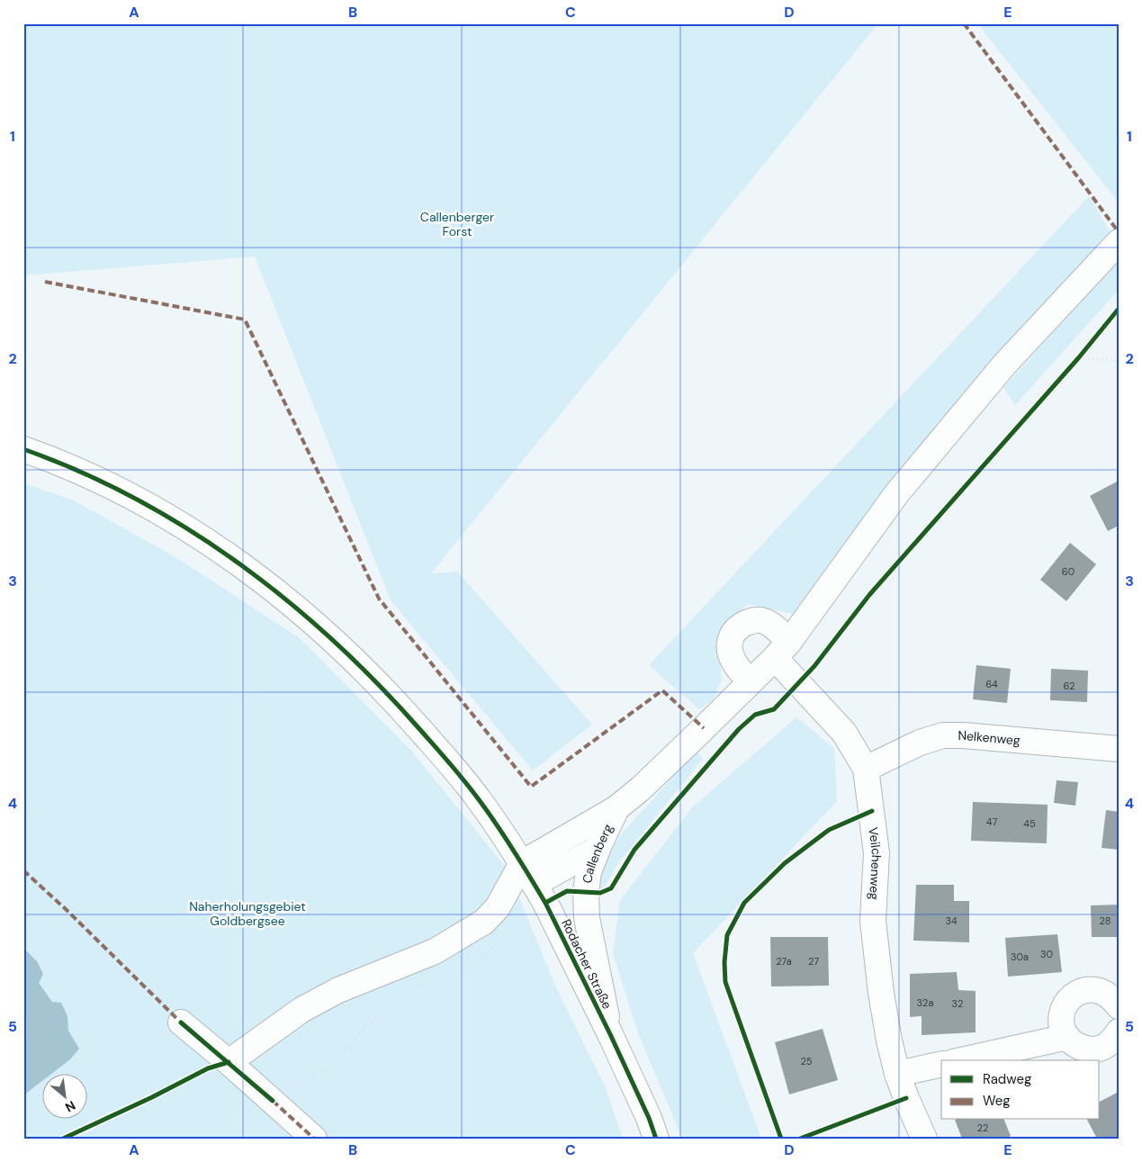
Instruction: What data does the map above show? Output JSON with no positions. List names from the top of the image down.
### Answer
{
  "streets": {
    "street": [
      "Nelkenweg",
      "Callenberg",
      "Veilchenweg",
      "Rodacher Straße"
    ]
  },
  "crossings": [
    ["Nelkenweg", "Veilchenweg"],
    ["Callenberg", "Rodacher Straße"]
  ],
  "parks": ["Callenberger Forst", "Naherholungsgebiet Goldbergsee"],
  "house_numbers": [
    "60",
    "64",
    "62",
    "47",
    "45",
    "34",
    "28",
    "30",
    "30a",
    "27a",
    "27",
    "32a",
    "32",
    "25",
    "22"
  ],
  "legend": ["Radweg", "Weg"],
  "north": "bottom right",
  "grid": {
    "columns": [
      "A",
      "B",
      "C",
      "D",
      "E"
    ],
    "rows": [
      "1",
      "2",
      "3",
      "4",
      "5"
    ]
  }
}
